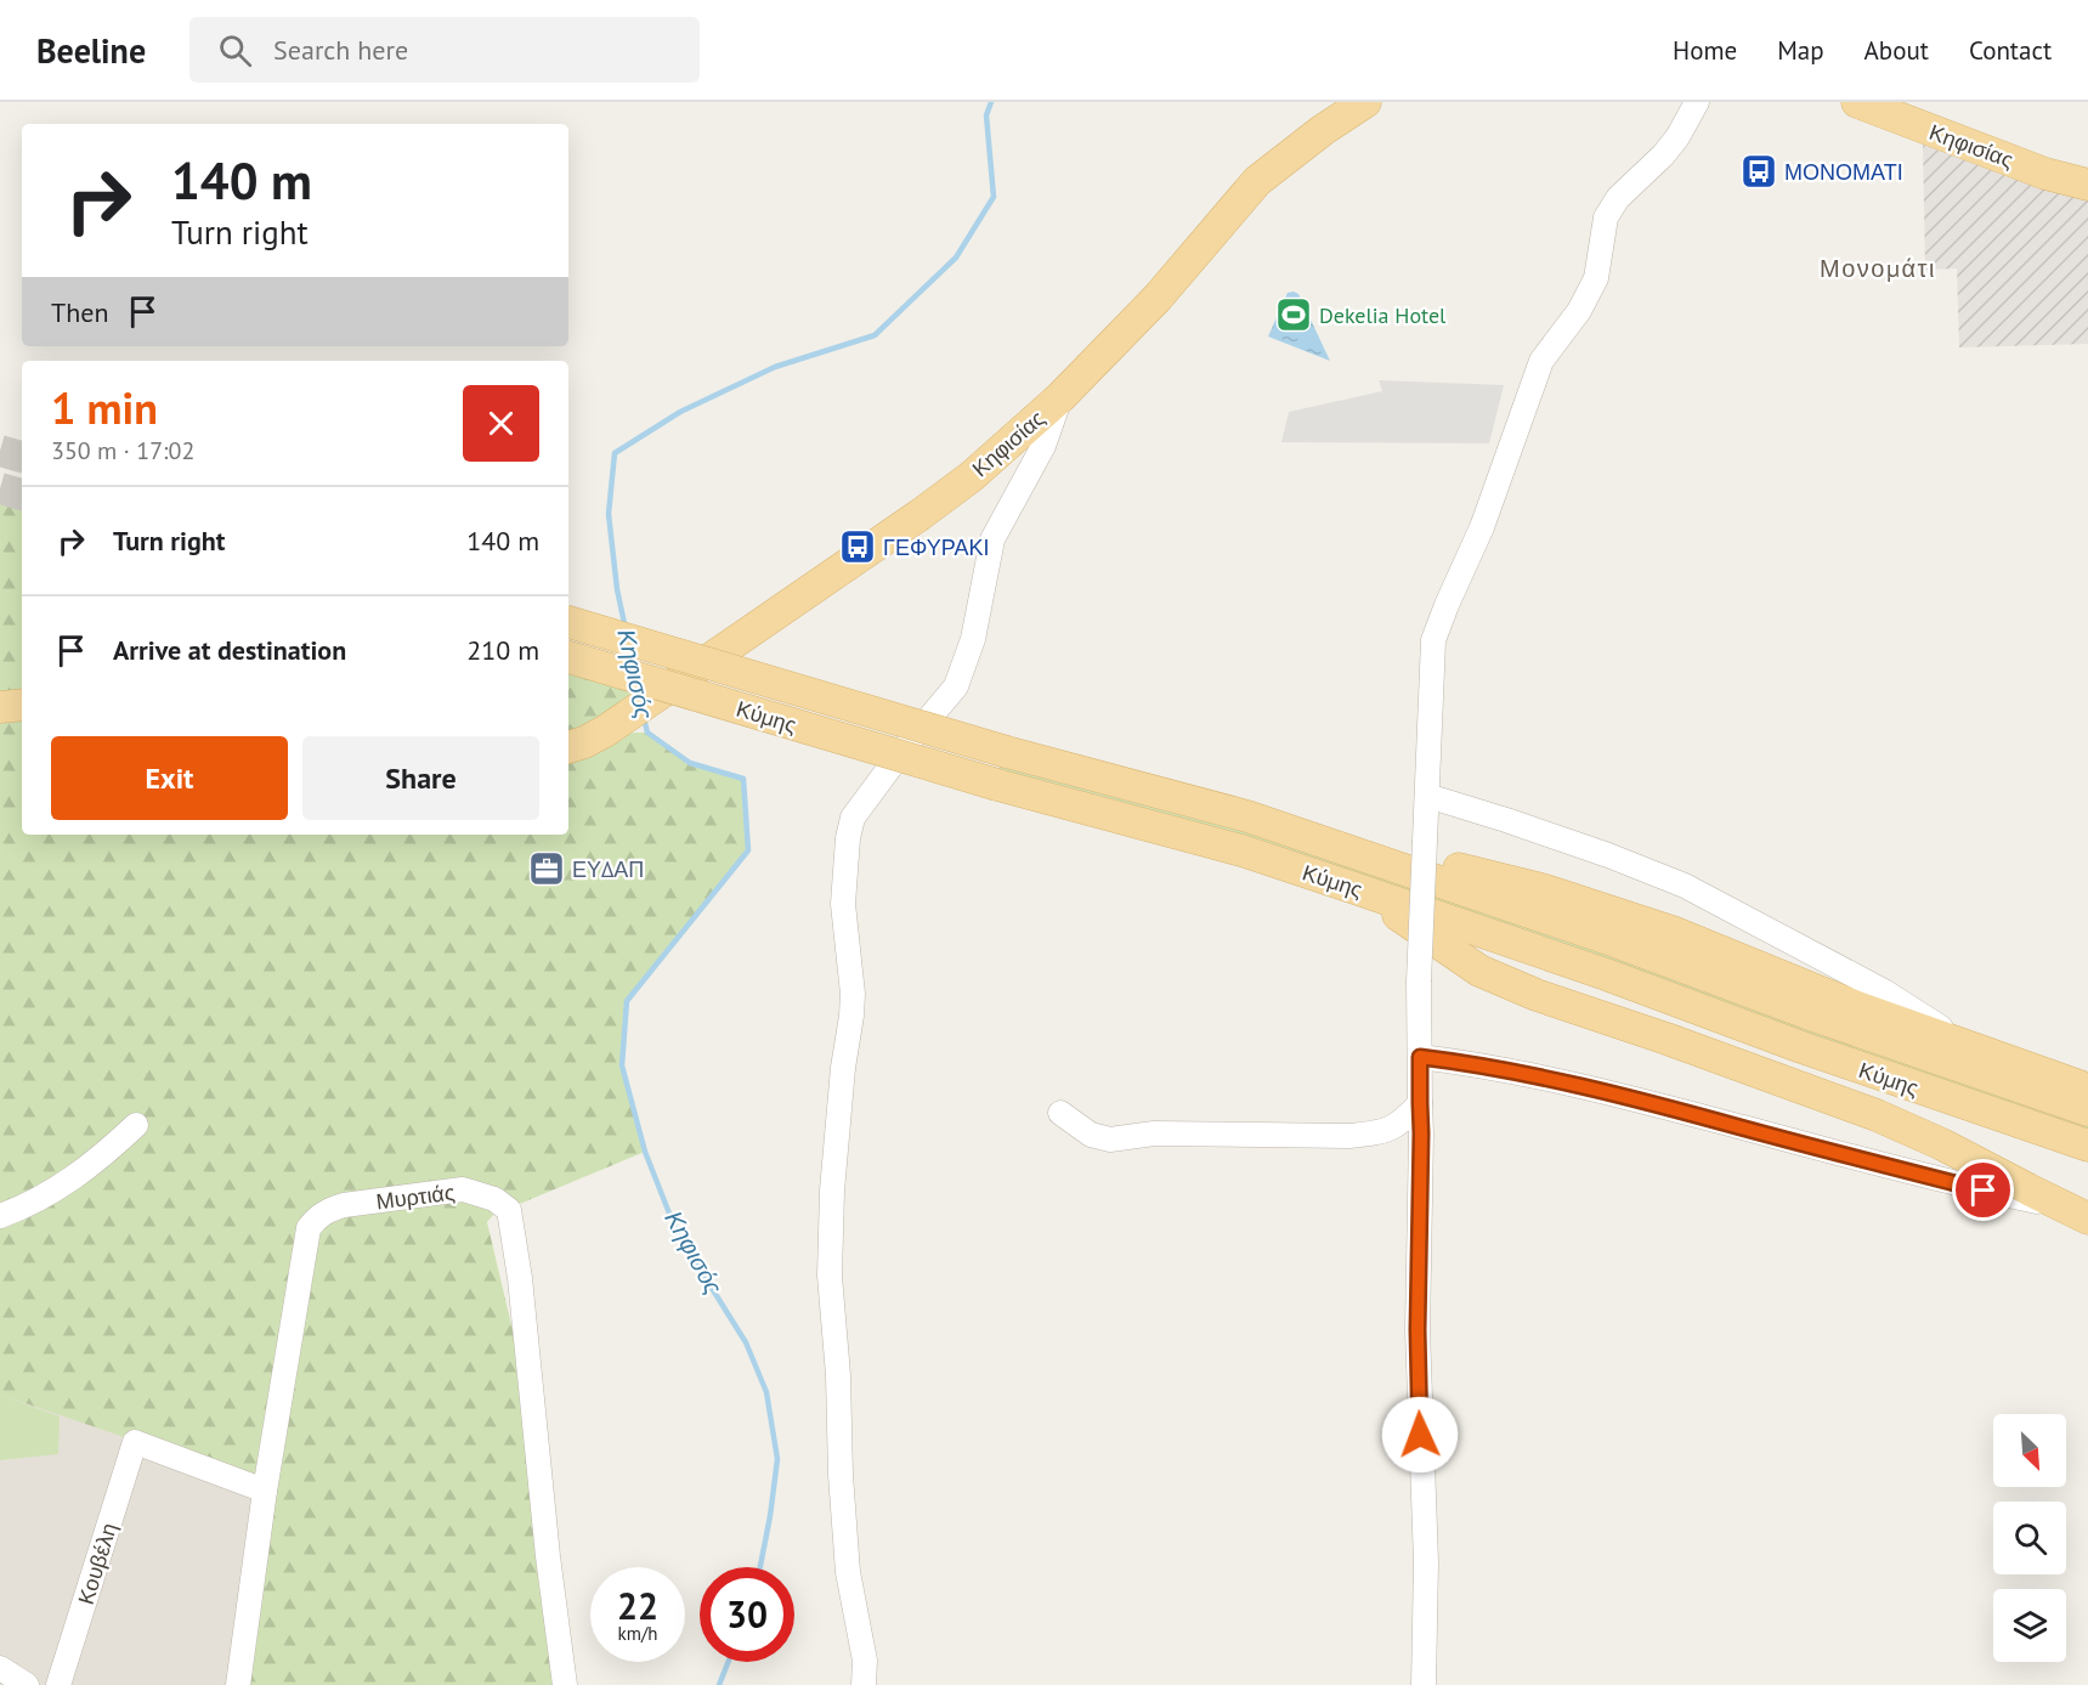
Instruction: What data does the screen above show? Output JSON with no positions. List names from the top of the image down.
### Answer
{
  "streets": {
    "main road": ["Κηφισίας", "Κύμης"],
    "street": ["Μυρτιάς", "Κουβέλη"]
  },
  "crossings": [
    ["Μυρτιάς", "Κουβέλη"]
  ],
  "districts": ["Μονομάτι"],
  "water": ["Κηφισός"],
  "places": {
    "bus stop": ["ΜΟΝΟΜΑΤΙ", "ΓΕΦΥΡΑΚΙ"],
    "sports": ["Dekelia Hotel"],
    "office": ["ΕΥΔΑΠ"]
  },
  "north": "bottom right",
  "page": {
    "header": "Beeline",
    "search": "Search here",
    "nav": [
      "Home",
      "Map",
      "About",
      "Contact"
    ],
    "turn": ["140 m", "Turn right"],
    "then": "Then",
    "heading": ["1 min", "350 m · 17:02"],
    "list": [
      {
        "name": "Turn right",
        "value": "140 m"
      },
      {
        "name": "Arrive at destination",
        "value": "210 m"
      }
    ],
    "buttons": ["Exit", "Share"],
    "speed": "22 km/h",
    "limit": "30"
  }
}
